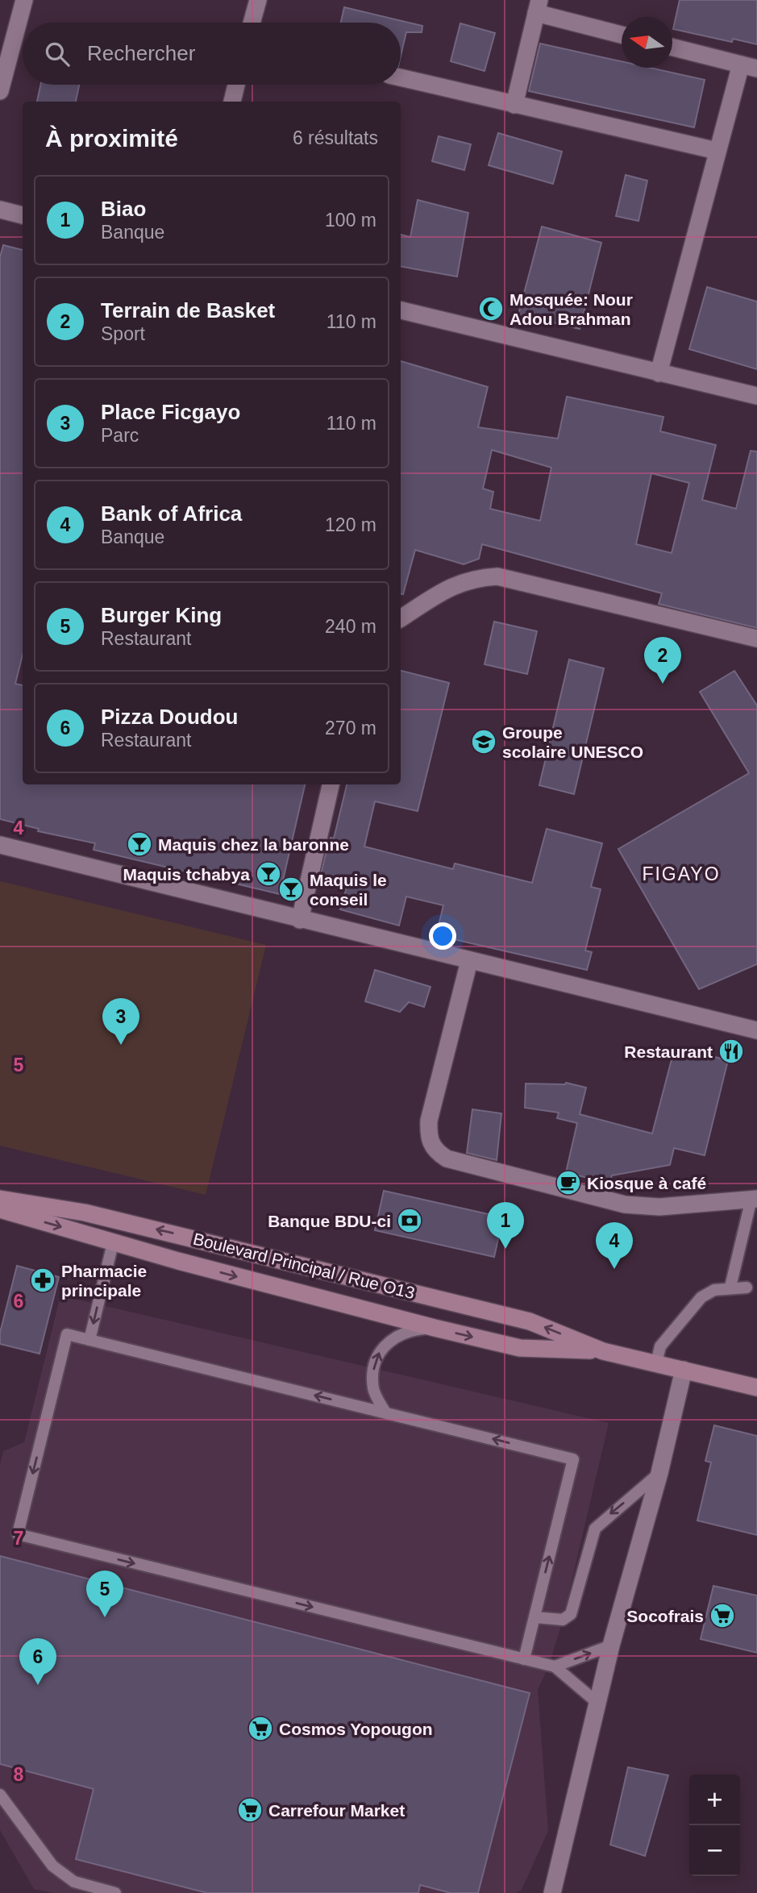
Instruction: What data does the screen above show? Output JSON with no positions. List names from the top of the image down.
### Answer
{
  "streets": {
    "main road": ["Boulevard Principal / Rue O13"]
  },
  "districts": ["FIGAYO"],
  "places": {
    "mosque": ["Mosquée: Nour Adou Brahman"],
    "school or university": ["Groupe scolaire UNESCO"],
    "bar": ["Maquis chez la baronne", "Maquis tchabya", "Maquis le conseil"],
    "restaurant": ["Restaurant"],
    "cafe": ["Kiosque à café"],
    "bank": ["Banque BDU-ci"],
    "pharmacy": ["Pharmacie principale"],
    "supermarket": ["Socofrais", "Cosmos Yopougon", "Carrefour Market"]
  },
  "north": "left",
  "page": {
    "search": "Rechercher",
    "heading": ["À proximité", "6 résultats"],
    "list": [
      {
        "mark": "1",
        "name": "Biao",
        "note": "Banque",
        "value": "100 m"
      },
      {
        "mark": "2",
        "name": "Terrain de Basket",
        "note": "Sport",
        "value": "110 m"
      },
      {
        "mark": "3",
        "name": "Place Ficgayo",
        "note": "Parc",
        "value": "110 m"
      },
      {
        "mark": "4",
        "name": "Bank of Africa",
        "note": "Banque",
        "value": "120 m"
      },
      {
        "mark": "5",
        "name": "Burger King",
        "note": "Restaurant",
        "value": "240 m"
      },
      {
        "mark": "6",
        "name": "Pizza Doudou",
        "note": "Restaurant",
        "value": "270 m"
      }
    ],
    "pins": [
      "2",
      "3",
      "1",
      "4",
      "5",
      "6"
    ],
    "map_buttons": ["+", "−"]
  },
  "grid": {
    "rows": [
      "4",
      "5",
      "6",
      "7",
      "8"
    ]
  }
}
